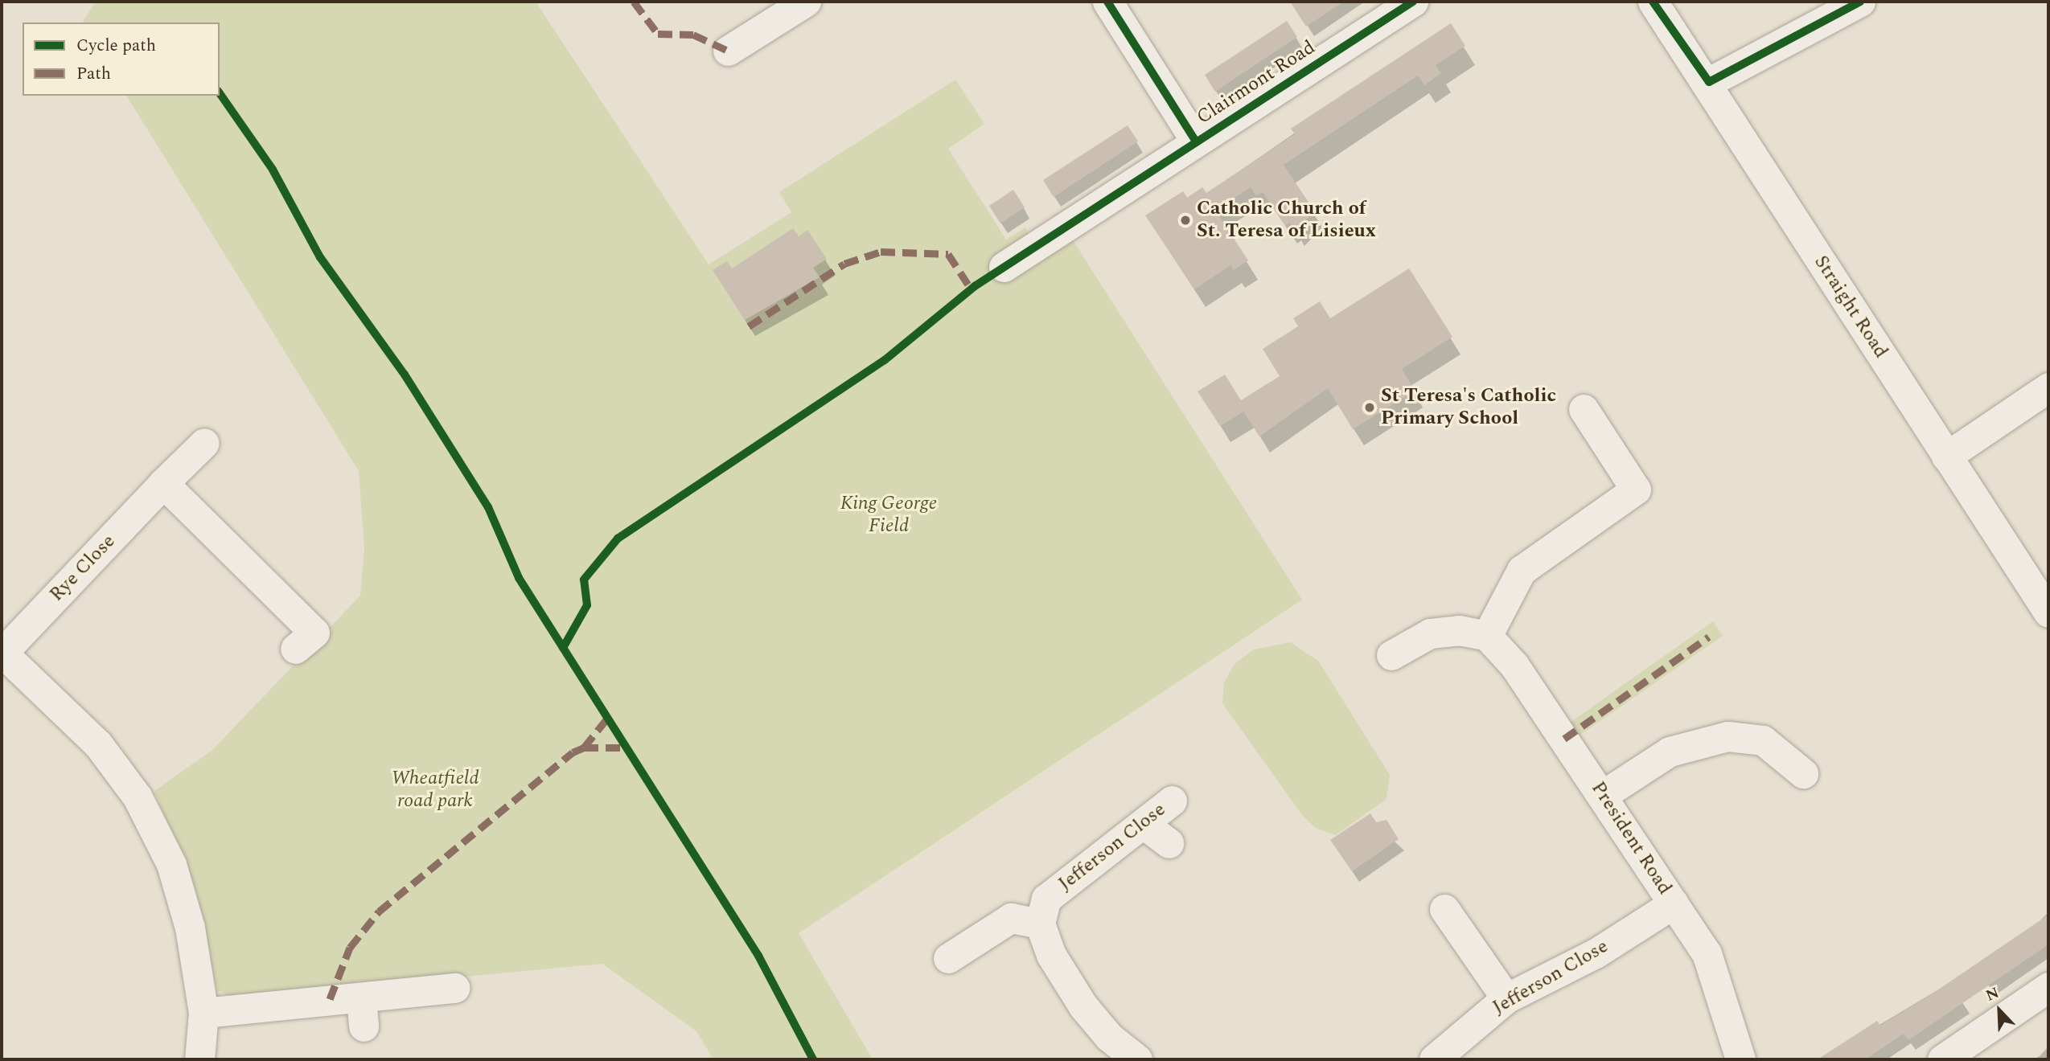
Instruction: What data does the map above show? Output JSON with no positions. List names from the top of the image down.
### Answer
{
  "streets": {
    "street": [
      "Clairmont Road",
      "Straight Road",
      "Rye Close",
      "President Road",
      "Jefferson Close"
    ]
  },
  "crossings": [
    ["President Road", "Jefferson Close"]
  ],
  "parks": ["King George Field", "Wheatfield road park"],
  "places": ["Catholic Church of St. Teresa of Lisieux", "St Teresa's Catholic Primary School"],
  "legend": ["Cycle path", "Path"],
  "north": "top left"
}
